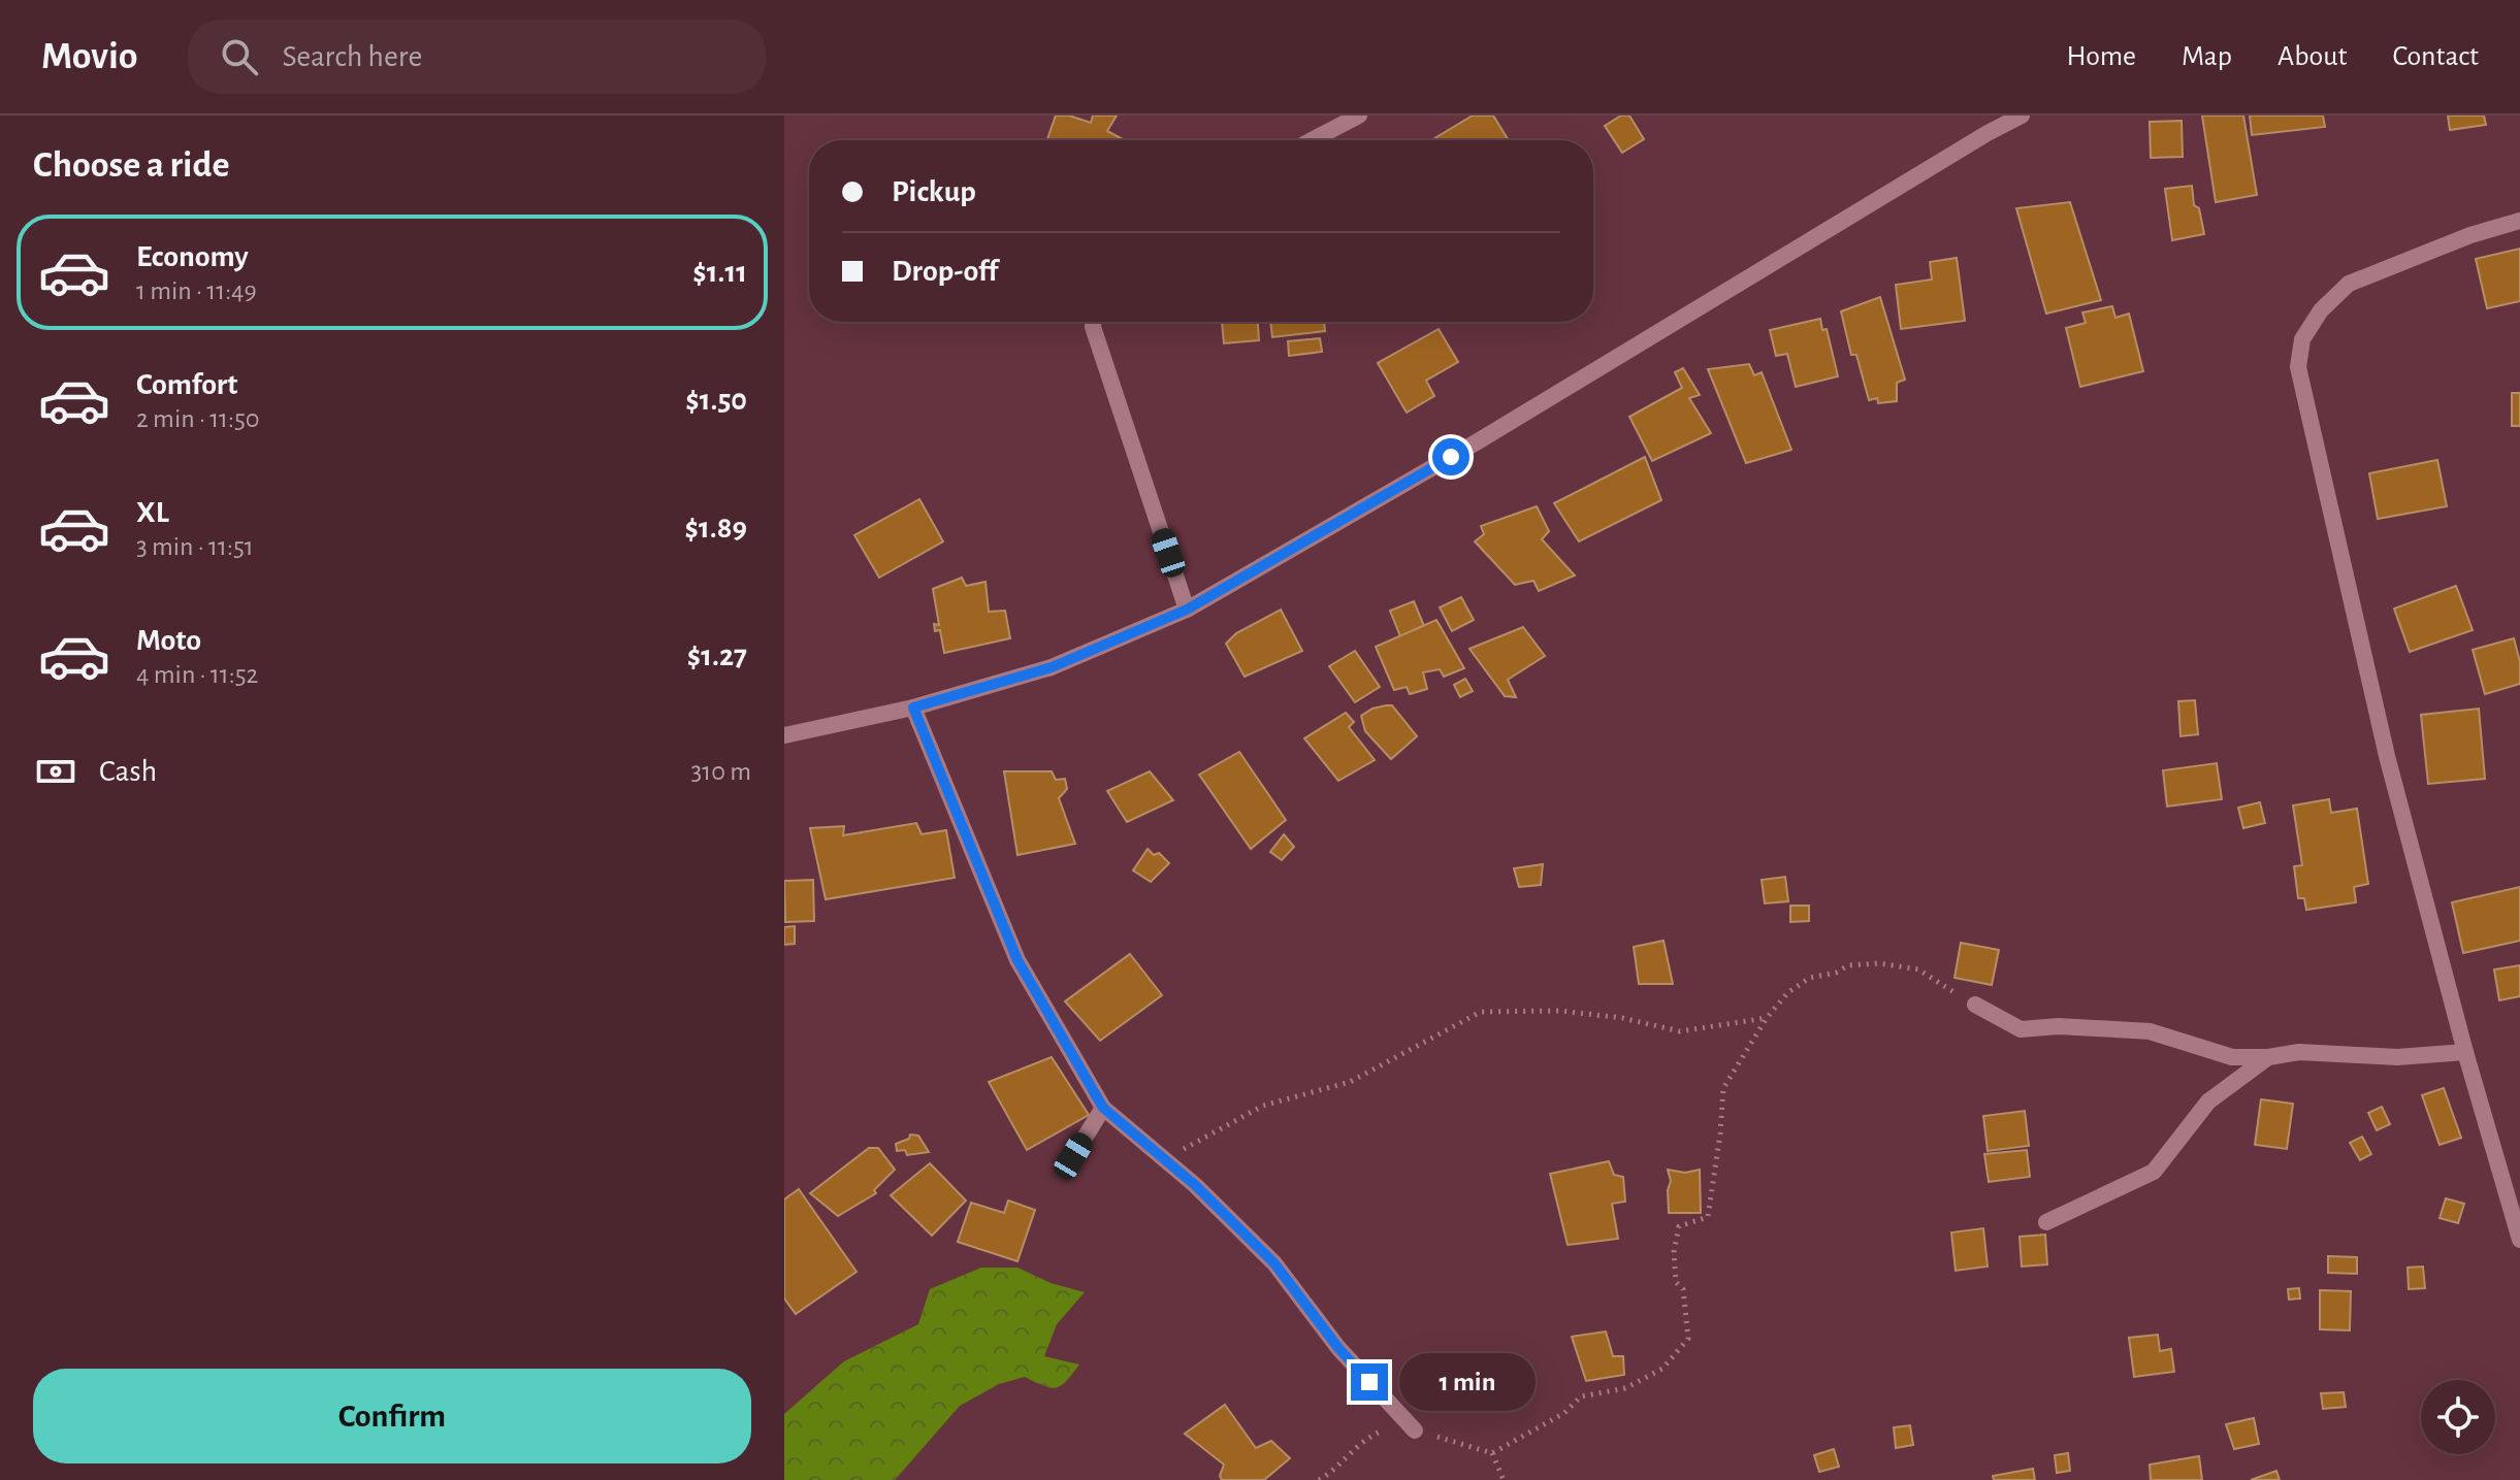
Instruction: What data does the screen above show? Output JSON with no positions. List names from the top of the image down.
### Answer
{
  "page": {
    "header": "Movio",
    "search": "Search here",
    "nav": [
      "Home",
      "Map",
      "About",
      "Contact"
    ],
    "heading": "Choose a ride",
    "banner": ["Pickup", "Drop-off"],
    "list": [
      {
        "name": "Economy",
        "note": "1 min · 11:49",
        "value": "$1.11"
      },
      {
        "name": "Comfort",
        "note": "2 min · 11:50",
        "value": "$1.50"
      },
      {
        "name": "XL",
        "note": "3 min · 11:51",
        "value": "$1.89"
      },
      {
        "name": "Moto",
        "note": "4 min · 11:52",
        "value": "$1.27"
      }
    ],
    "pay": ["Cash", "310 m"],
    "buttons": "Confirm",
    "bubble": "1 min"
  }
}
